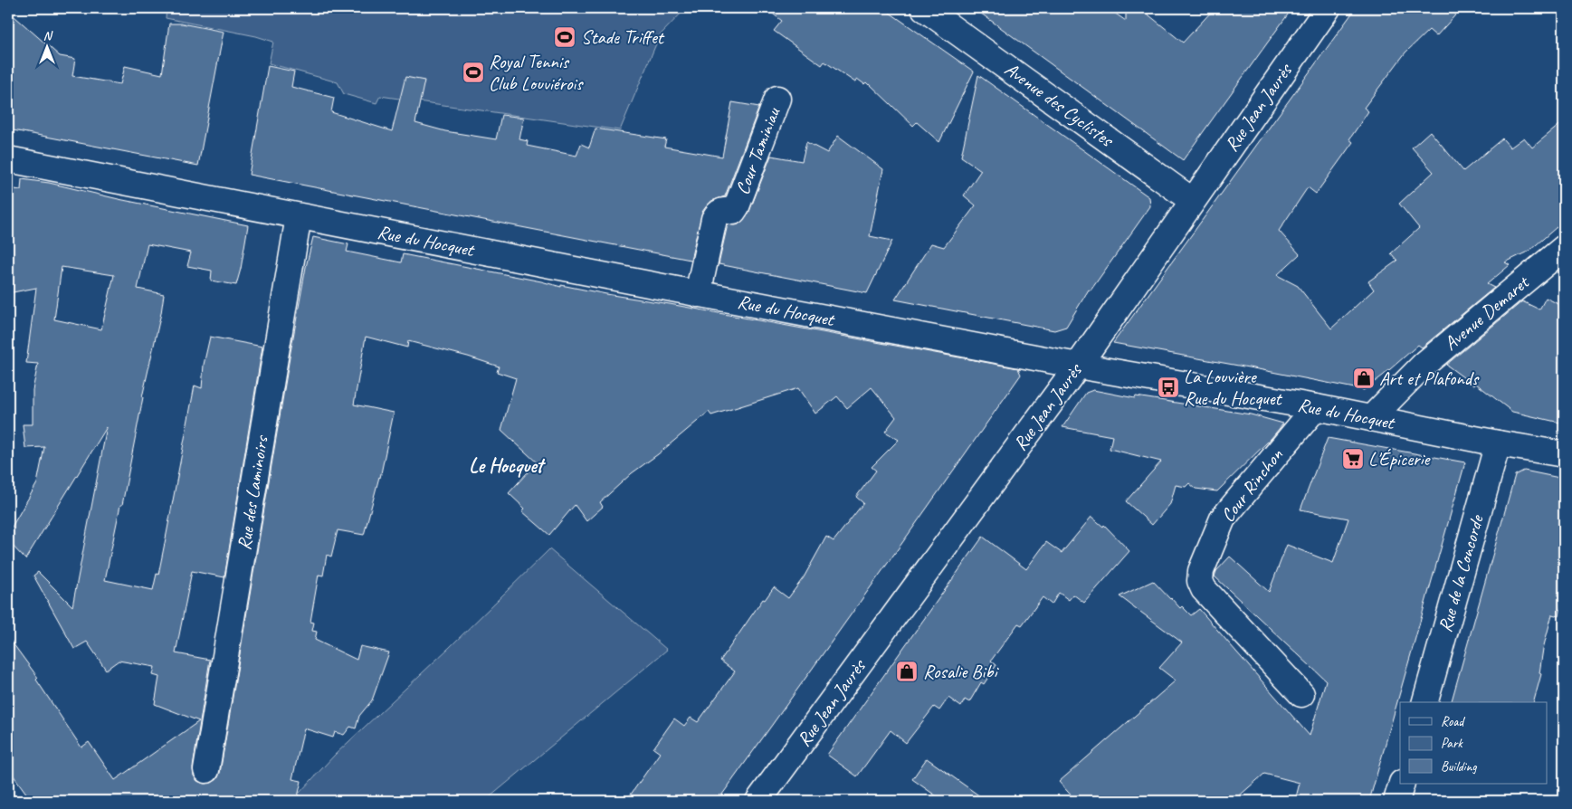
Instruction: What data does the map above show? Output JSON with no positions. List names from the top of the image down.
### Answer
{
  "streets": {
    "street": [
      "Avenue des Cyclistes",
      "Rue Jean Jaurès",
      "Cour Taminiau",
      "Rue du Hocquet",
      "Avenue Demaret",
      "Cour Rinchon",
      "Rue des Laminoirs",
      "Rue de la Concorde"
    ]
  },
  "crossings": [
    ["Avenue des Cyclistes", "Rue Jean Jaurès"],
    ["Rue Jean Jaurès", "Rue du Hocquet"],
    ["Cour Taminiau", "Rue du Hocquet"],
    ["Rue du Hocquet", "Avenue Demaret"],
    ["Rue du Hocquet", "Cour Rinchon"],
    ["Rue du Hocquet", "Rue des Laminoirs"],
    ["Rue du Hocquet", "Rue de la Concorde"]
  ],
  "districts": ["Le Hocquet"],
  "places": {
    "sports": ["Stade Triffet", "Royal Tennis Club Louviérois"],
    "shop": ["Art et Plafonds", "Rosalie Bibi"],
    "bus stop": ["La Louvière Rue du Hocquet"],
    "supermarket": ["L'Épicerie"]
  },
  "legend": ["Road", "Park", "Building"],
  "north": "top"
}
